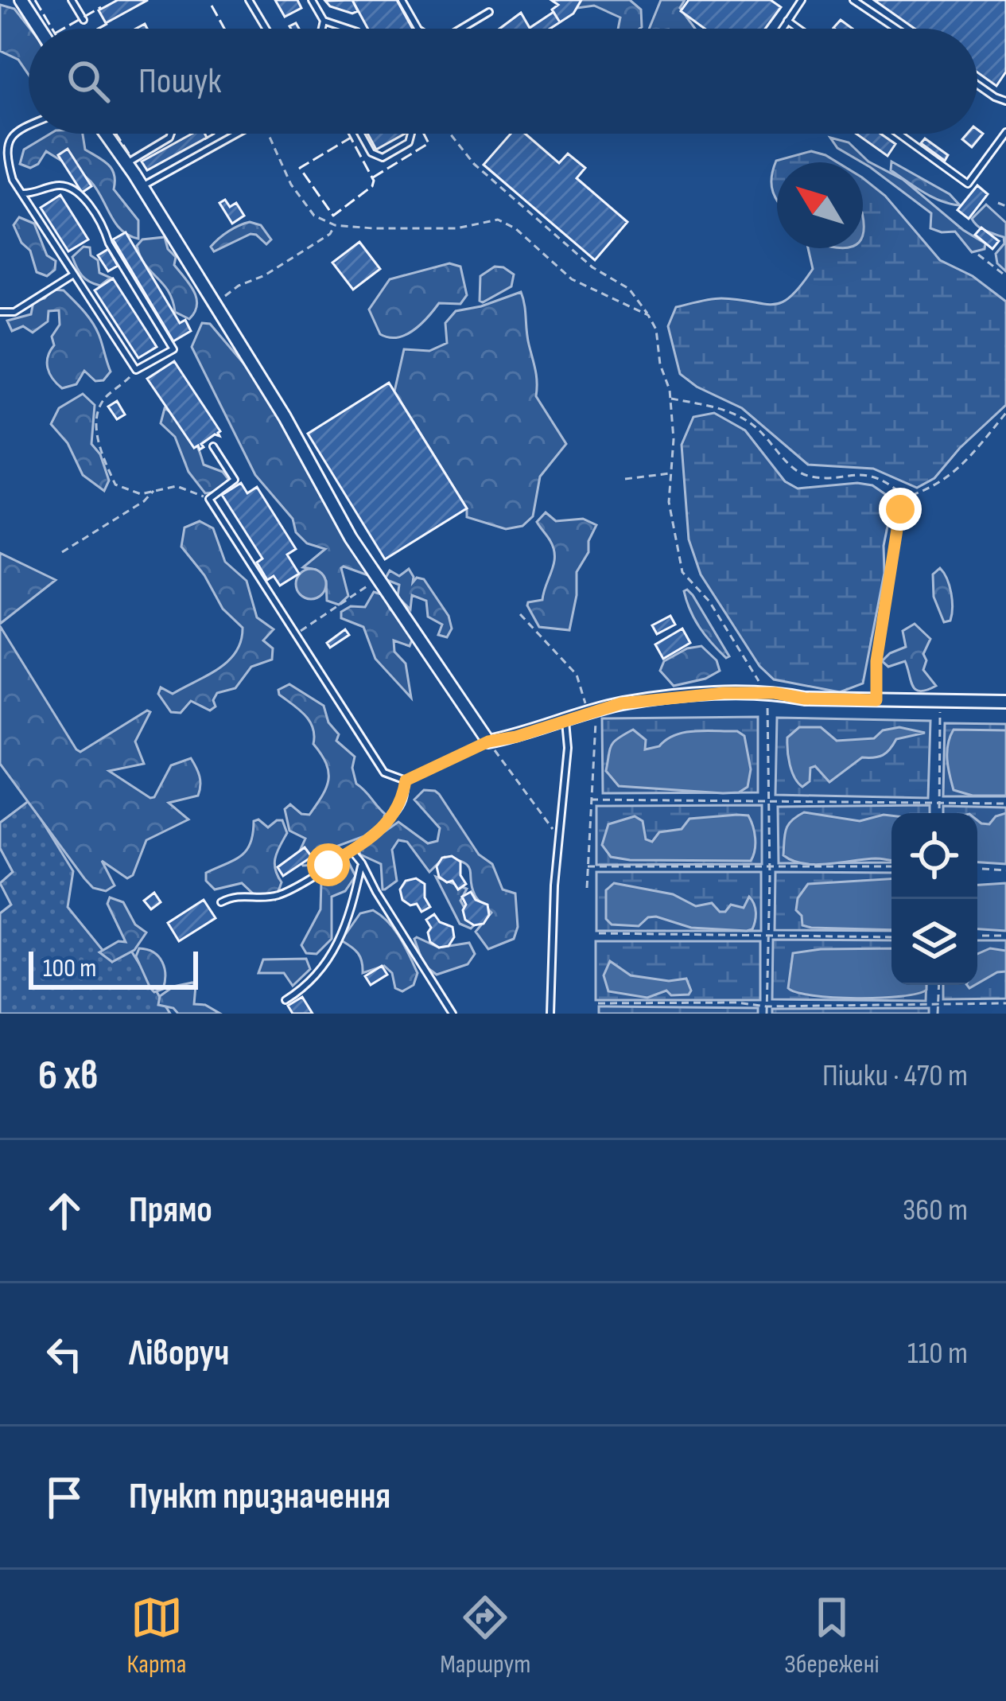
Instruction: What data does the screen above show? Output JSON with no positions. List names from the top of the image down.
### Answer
{
  "scale_bar": "100 m",
  "north": "top left",
  "page": {
    "search": "Пошук",
    "scale": "100 m",
    "heading": ["6 хв", "Пішки · 470 m"],
    "list": [
      ["Прямо", "360 m"],
      ["Ліворуч", "110 m"],
      "Пункт призначення"
    ],
    "nav": ["Карта", "Маршрут", "Збережені"]
  }
}
